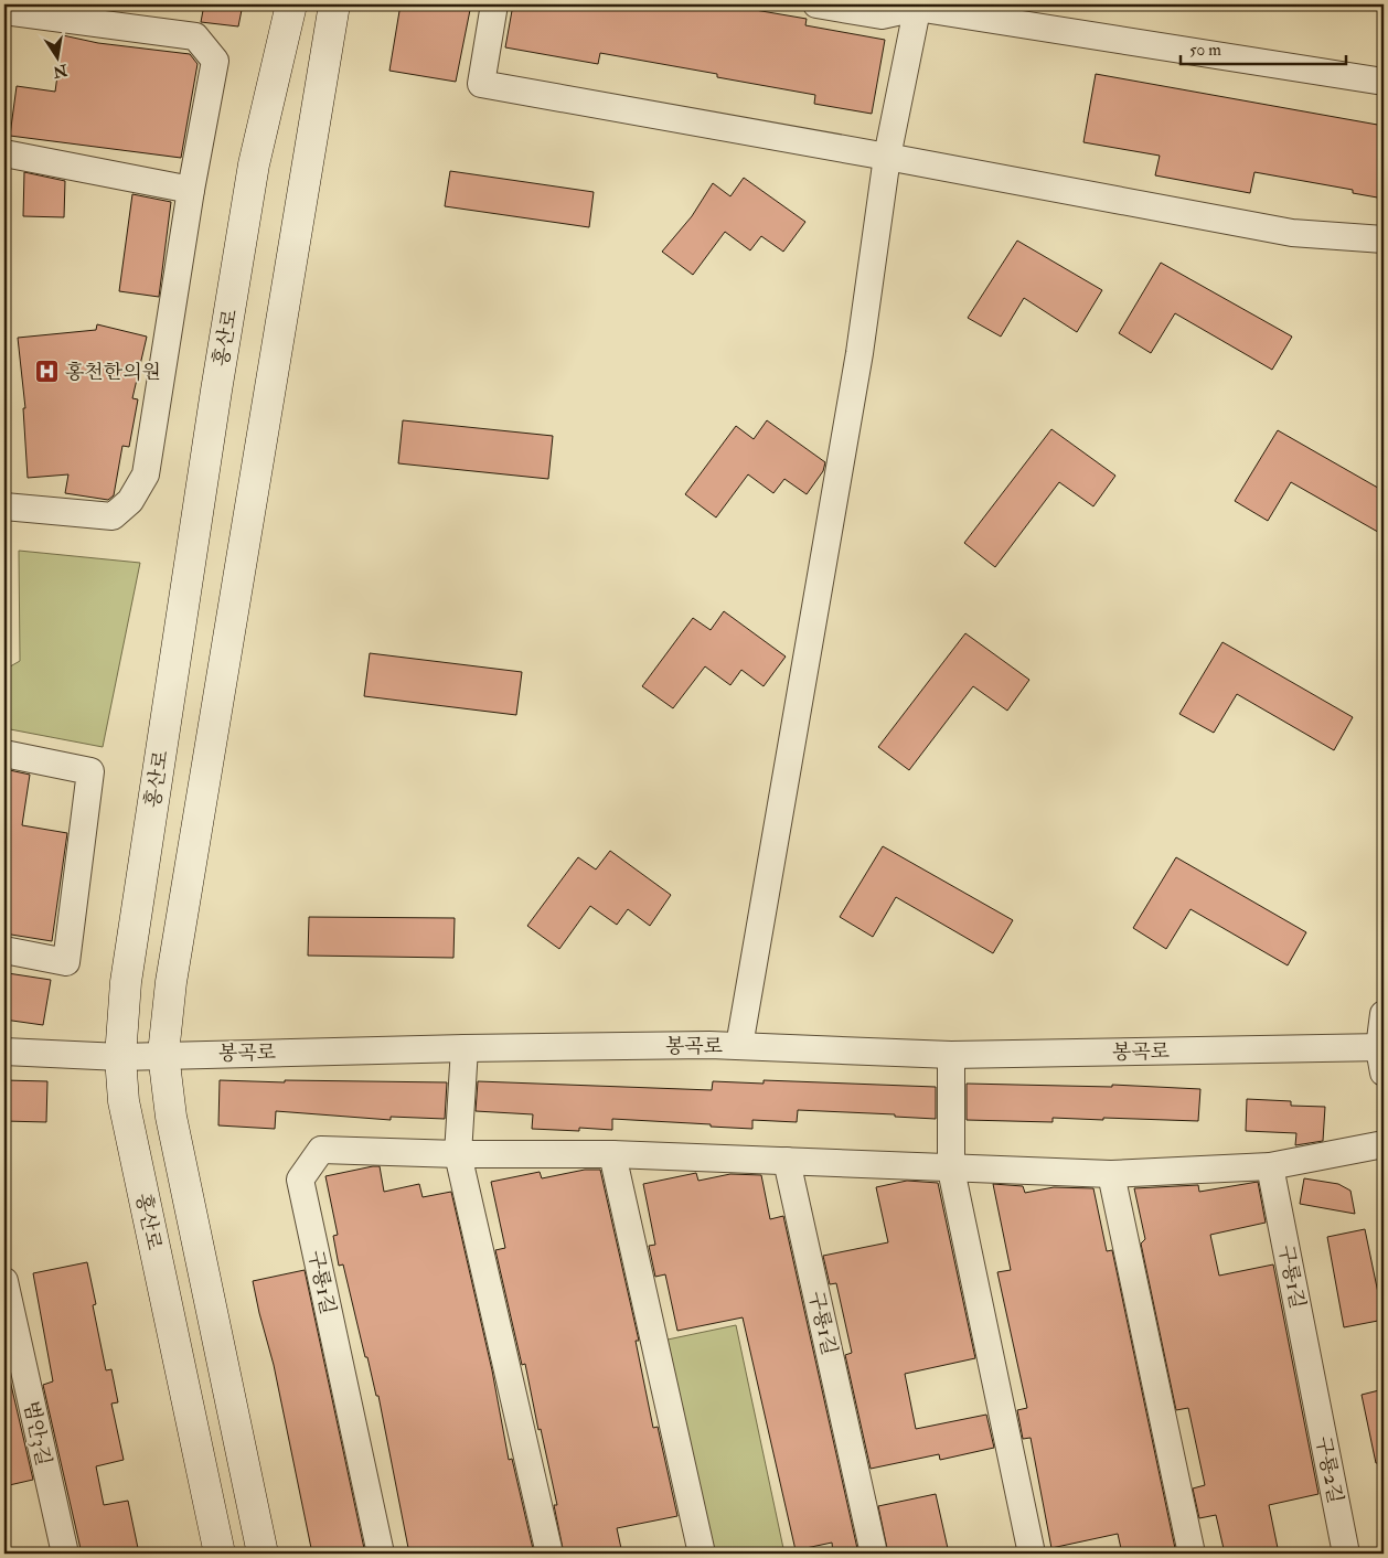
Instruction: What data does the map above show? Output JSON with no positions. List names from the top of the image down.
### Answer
{
  "streets": {
    "street": [
      "홍산로",
      "봉곡로",
      "구룡1길",
      "범안3길",
      "구룡2길"
    ]
  },
  "crossings": [
    ["홍산로", "봉곡로"],
    ["구룡1길", "구룡2길"]
  ],
  "places": {
    "hospital": ["홍천한의원"]
  },
  "scale_bar": "50 m",
  "north": "bottom"
}
